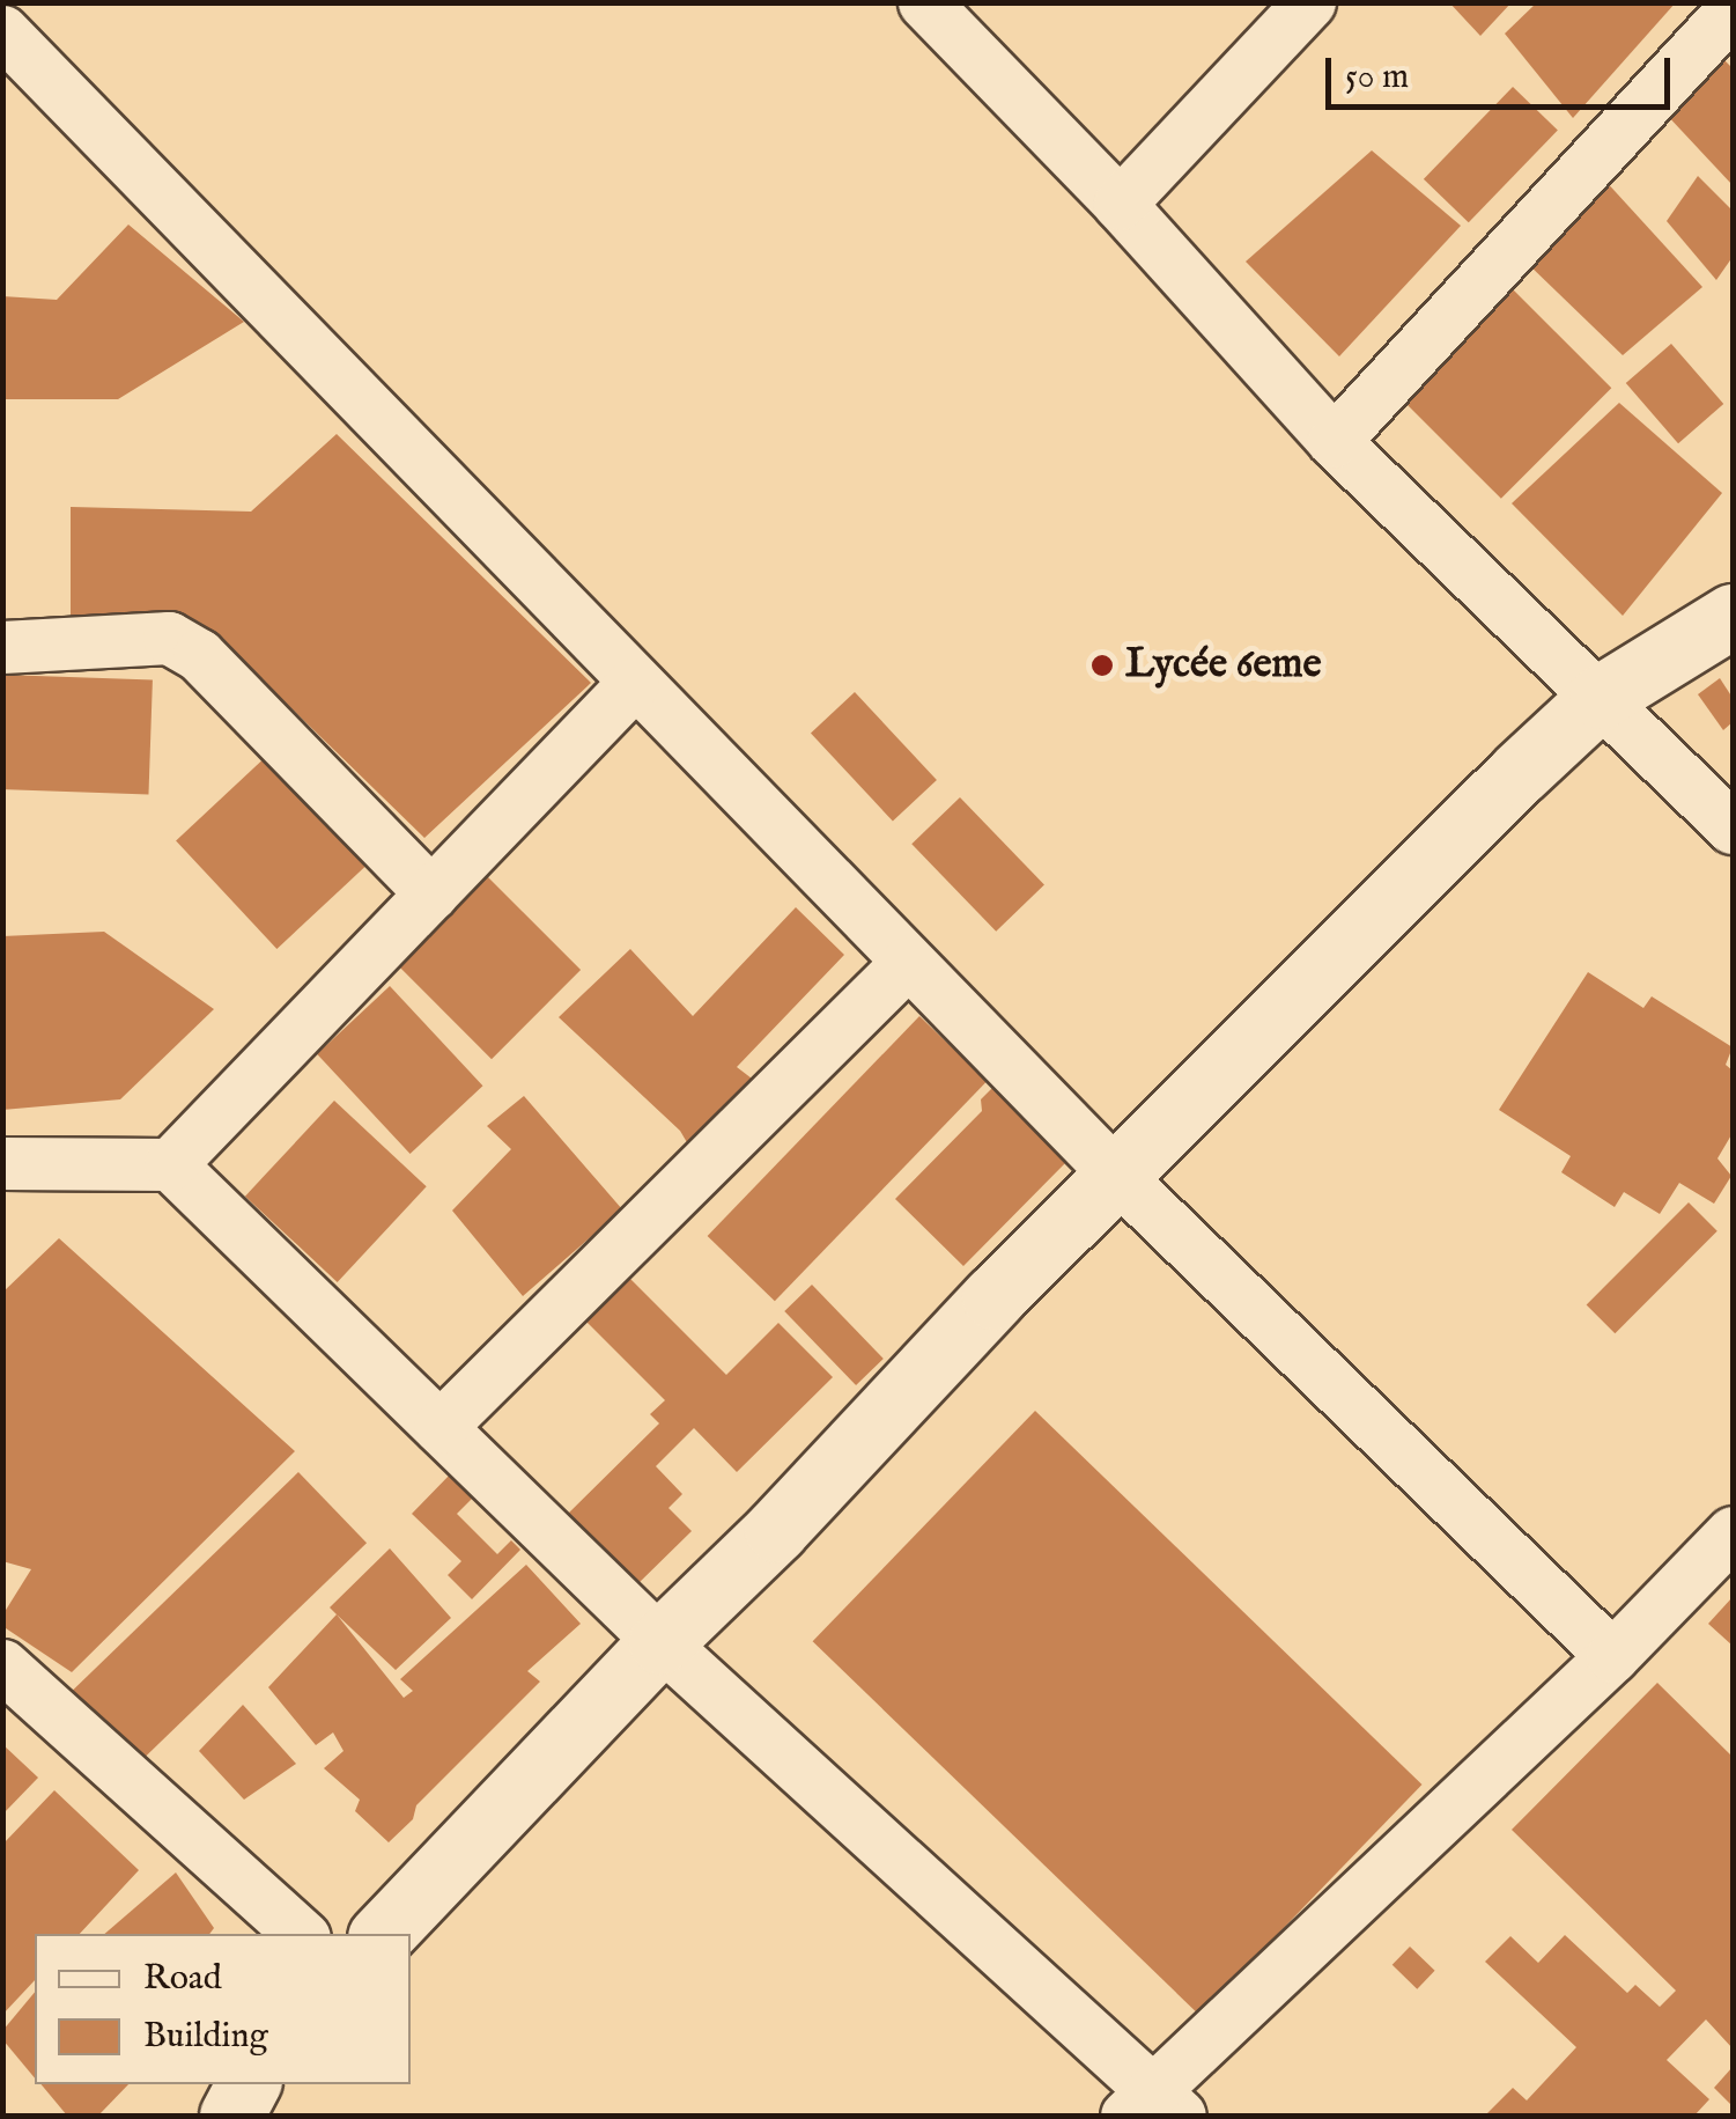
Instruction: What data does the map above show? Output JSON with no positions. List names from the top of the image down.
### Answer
{
  "places": ["Lycée 6eme"],
  "legend": ["Road", "Building"],
  "scale_bar": "50 m"
}
